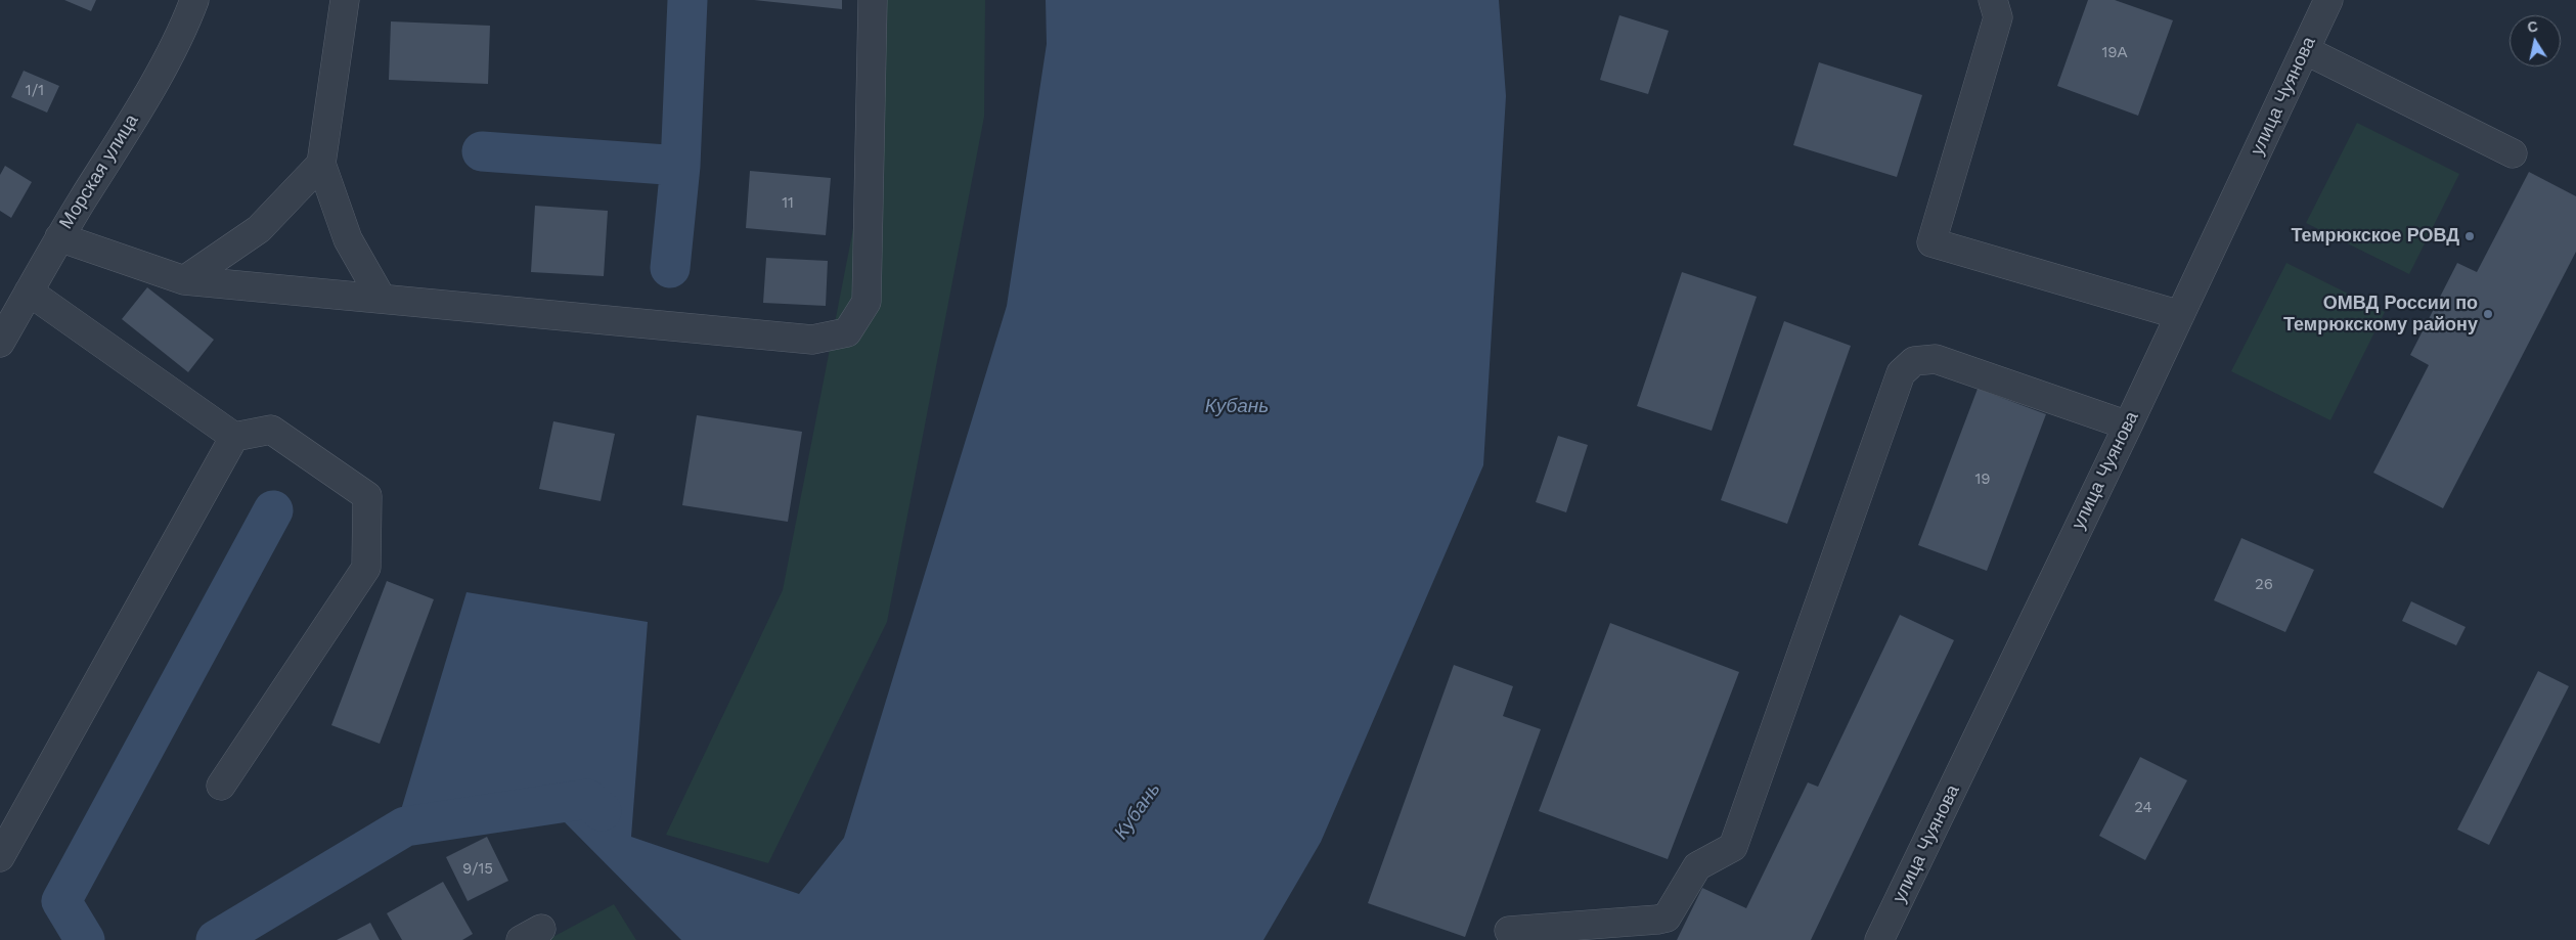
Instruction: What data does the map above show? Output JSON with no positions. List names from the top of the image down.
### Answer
{
  "streets": {
    "street": ["улица Чуянова", "Морская улица"]
  },
  "water": ["Кубань"],
  "places": ["Темрюкское РОВД", "ОМВД России по Темрюкскому району"],
  "house_numbers": [
    "19А",
    "1/1",
    "11",
    "19",
    "26",
    "24",
    "9/15"
  ],
  "north": "top"
}
